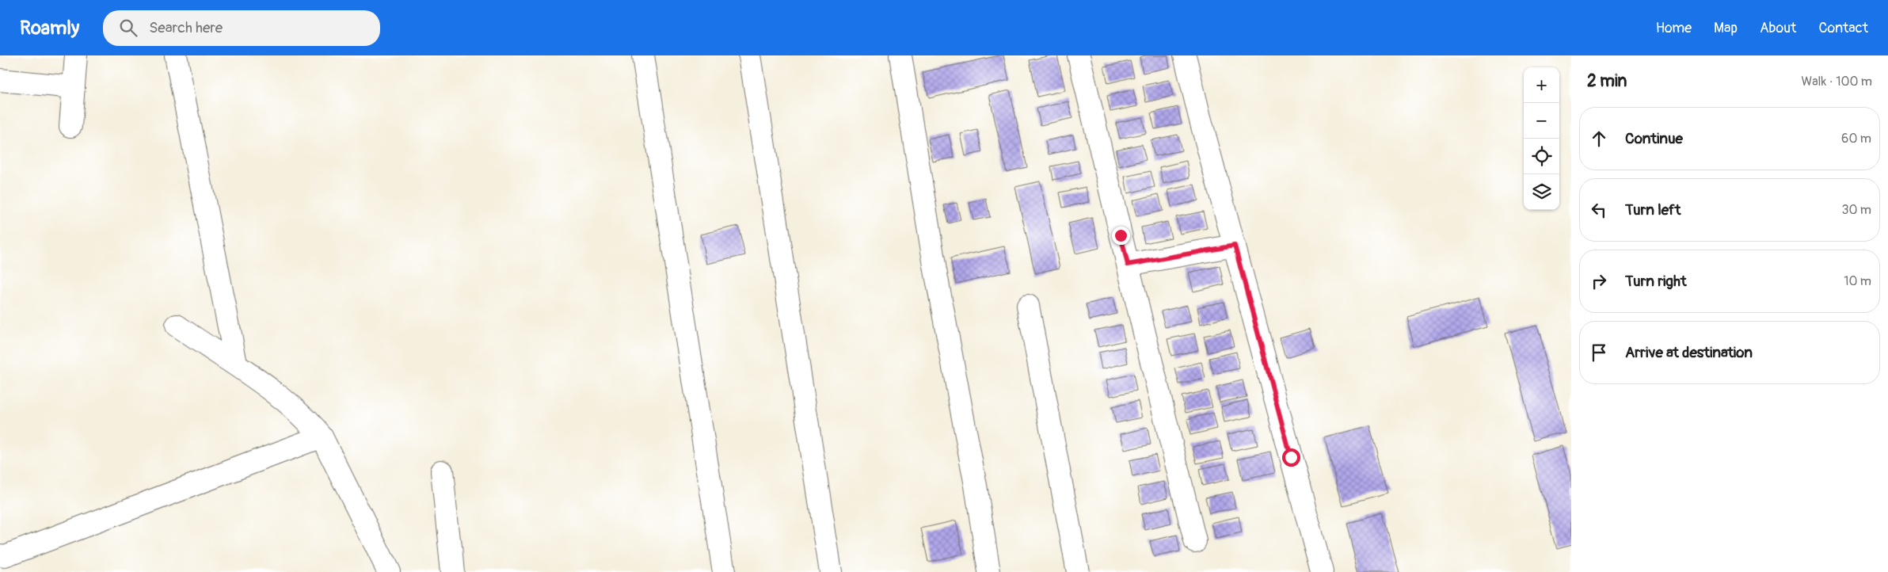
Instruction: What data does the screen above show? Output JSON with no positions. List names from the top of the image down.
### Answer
{
  "page": {
    "header": "Roamly",
    "search": "Search here",
    "nav": [
      "Home",
      "Map",
      "About",
      "Contact"
    ],
    "heading": ["2 min", "Walk · 100 m"],
    "map_buttons": ["+", "−"],
    "list": [
      ["Continue", "60 m"],
      ["Turn left", "30 m"],
      ["Turn right", "10 m"],
      "Arrive at destination"
    ]
  }
}
